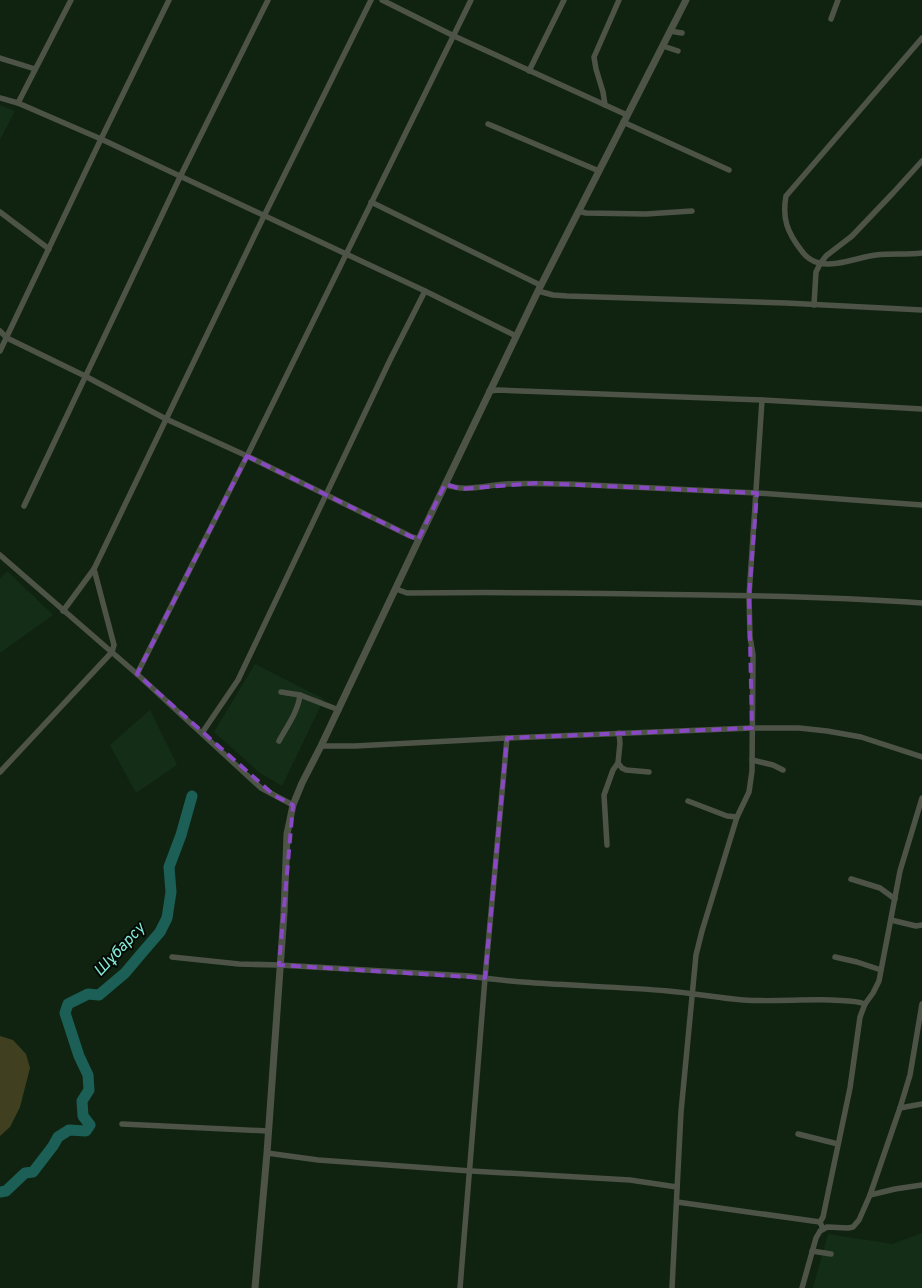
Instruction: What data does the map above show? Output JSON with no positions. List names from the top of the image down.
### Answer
{
  "water": ["Шұбарсу"]
}
